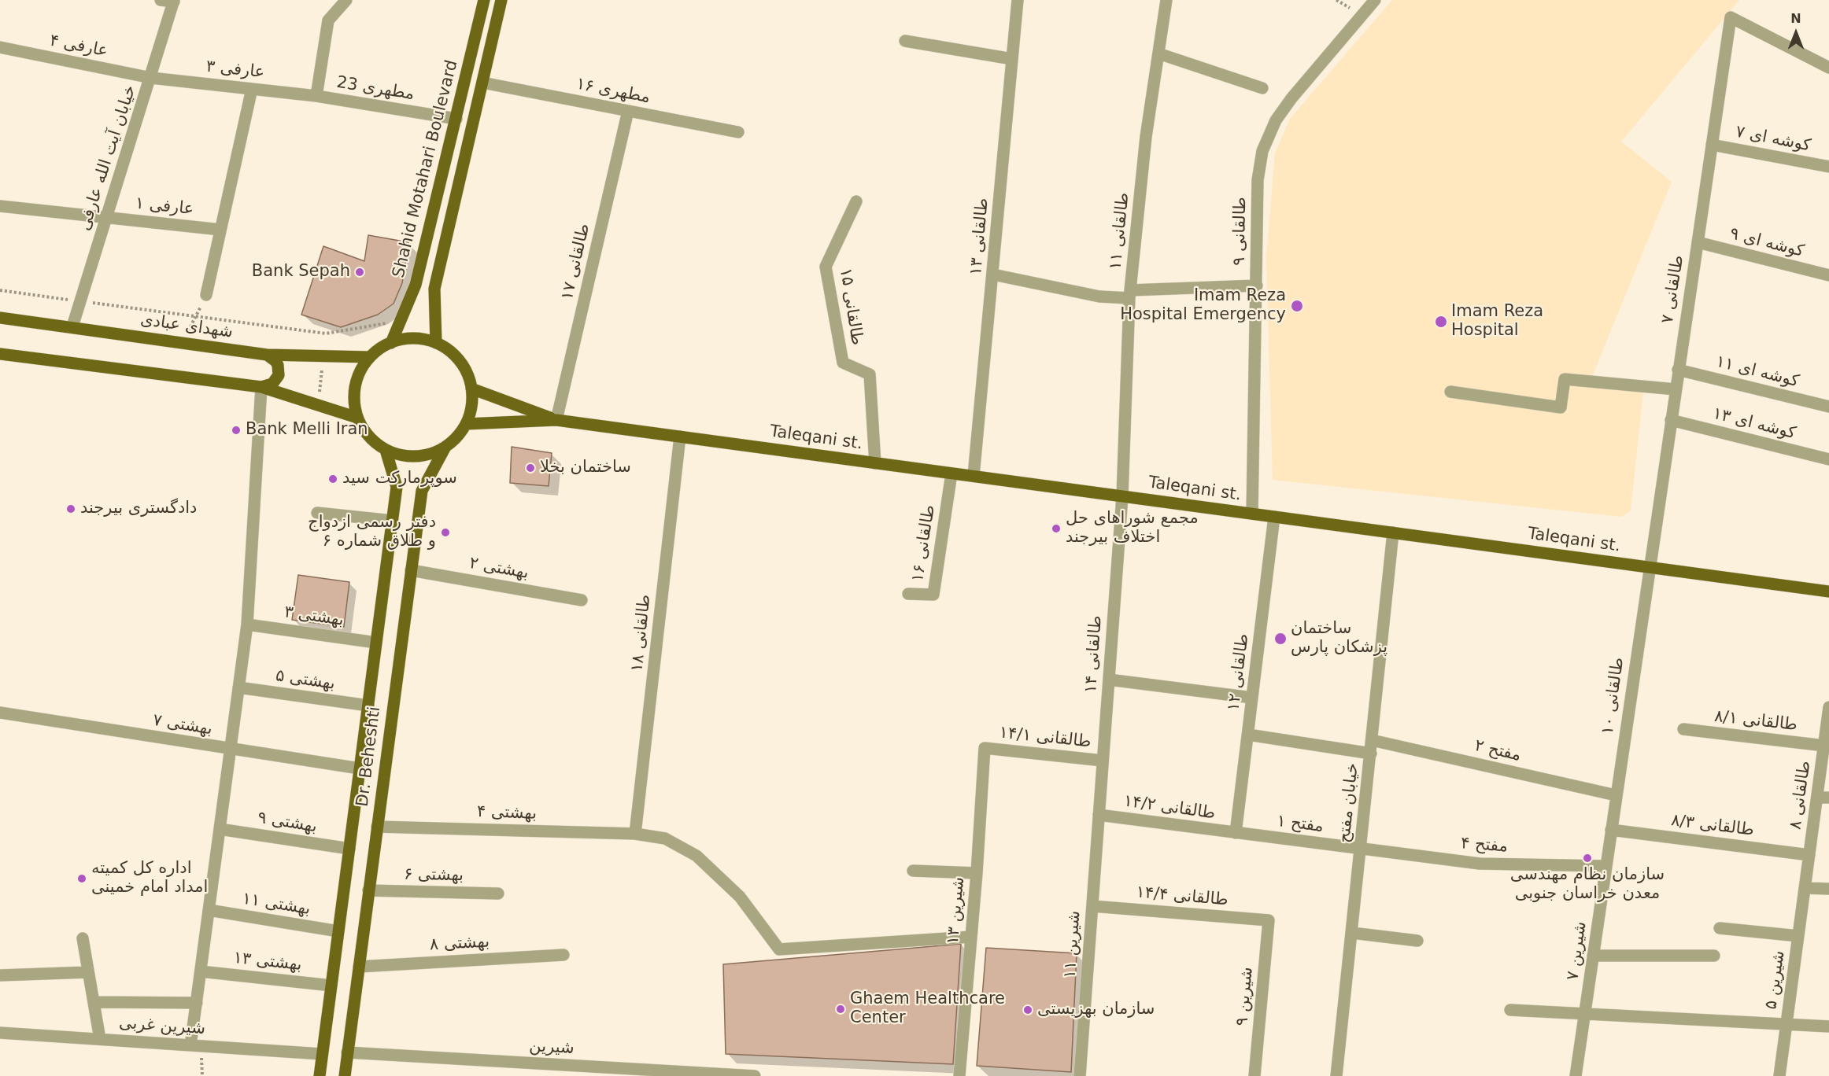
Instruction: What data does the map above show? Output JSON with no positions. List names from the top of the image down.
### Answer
{
  "streets": {
    "main road": [
      "Shahid Motahari Boulevard",
      "شهدای عبادی",
      "Taleqani st.",
      "Dr. Beheshti"
    ],
    "street": [
      "عارفی ۴",
      "عارفی ۳",
      "مطهری 23",
      "مطهری ۱۶",
      "کوشه ای ۷",
      "خیابان آیت الله عارفی",
      "عارفی ۱",
      "طالقانی ۱۱",
      "طالقانی ۹",
      "طالقانی ۱۳",
      "کوشه ای ۹",
      "طالقانی ۱۷",
      "طالقانی ۷",
      "طالقانی ۱۵",
      "کوشه ای ۱۱",
      "کوشه ای ۱۳",
      "طالقانی ۱۶",
      "بهشتی ۲",
      "بهشتی ۳",
      "طالقانی ۱۸",
      "طالقانی ۱۴",
      "طالقانی ۱۲",
      "بهشتی ۵",
      "طالقانی ۱۰",
      "طالقانی ۸/۱",
      "بهشتی ۷",
      "طالقانی ۱۴/۱",
      "مفتح ۲",
      "طالقانی ۸",
      "خیابان مفتح",
      "طالقانی ۱۴/۲",
      "بهشتی ۴",
      "بهشتی ۹",
      "مفتح ۱",
      "طالقانی ۸/۳",
      "مفتح ۴",
      "بهشتی ۶",
      "طالقانی ۱۴/۴",
      "بهشتی ۱۱",
      "شیرین ۱۳",
      "بهشتی ۸",
      "شیرین ۱۱",
      "شیرین ۷",
      "بهشتی ۱۳",
      "شیرین ۵",
      "شیرین ۹",
      "شیرین غربی",
      "شیرین"
    ]
  },
  "crossings": [
    ["عارفی ۴", "عارفی ۳"],
    ["عارفی ۴", "خیابان آیت الله عارفی"],
    ["عارفی ۳", "مطهری 23"],
    ["عارفی ۳", "خیابان آیت الله عارفی"],
    ["مطهری 23", "Shahid Motahari Boulevard"],
    ["مطهری ۱۶", "Shahid Motahari Boulevard"],
    ["مطهری ۱۶", "طالقانی ۱۷"],
    ["کوشه ای ۷", "طالقانی ۷"],
    ["خیابان آیت الله عارفی", "عارفی ۱"],
    ["خیابان آیت الله عارفی", "شهدای عبادی"],
    ["Shahid Motahari Boulevard", "شهدای عبادی"],
    ["Shahid Motahari Boulevard", "Dr. Beheshti"],
    ["طالقانی ۱۱", "Taleqani st."],
    ["طالقانی ۱۱", "طالقانی ۱۴"],
    ["طالقانی ۹", "Taleqani st."],
    ["طالقانی ۱۳", "Taleqani st."],
    ["کوشه ای ۹", "طالقانی ۷"],
    ["طالقانی ۱۷", "Taleqani st."],
    ["طالقانی ۷", "کوشه ای ۱۱"],
    ["طالقانی ۷", "کوشه ای ۱۳"],
    ["طالقانی ۷", "Taleqani st."],
    ["طالقانی ۷", "طالقانی ۱۰"],
    ["طالقانی ۱۵", "Taleqani st."],
    ["شهدای عبادی", "Dr. Beheshti"],
    ["Taleqani st.", "طالقانی ۱۶"],
    ["Taleqani st.", "طالقانی ۱۸"],
    ["Taleqani st.", "طالقانی ۱۴"],
    ["Taleqani st.", "طالقانی ۱۲"],
    ["Taleqani st.", "طالقانی ۱۰"],
    ["Taleqani st.", "خیابان مفتح"],
    ["بهشتی ۲", "Dr. Beheshti"],
    ["بهشتی ۳", "Dr. Beheshti"],
    ["طالقانی ۱۸", "بهشتی ۴"],
    ["طالقانی ۱۴", "طالقانی ۱۴/۱"],
    ["طالقانی ۱۴", "طالقانی ۱۴/۲"],
    ["طالقانی ۱۴", "شیرین ۱۱"],
    ["طالقانی ۱۲", "طالقانی ۱۴/۲"],
    ["طالقانی ۱۲", "مفتح ۱"],
    ["بهشتی ۵", "Dr. Beheshti"],
    ["طالقانی ۱۰", "مفتح ۲"],
    ["طالقانی ۱۰", "طالقانی ۸/۳"],
    ["طالقانی ۱۰", "شیرین ۷"],
    ["طالقانی ۸/۱", "طالقانی ۸"],
    ["بهشتی ۷", "Dr. Beheshti"],
    ["طالقانی ۱۴/۱", "شیرین ۱۳"],
    ["مفتح ۲", "خیابان مفتح"],
    ["Dr. Beheshti", "بهشتی ۴"],
    ["Dr. Beheshti", "بهشتی ۹"],
    ["Dr. Beheshti", "بهشتی ۶"],
    ["Dr. Beheshti", "بهشتی ۱۱"],
    ["Dr. Beheshti", "بهشتی ۸"],
    ["Dr. Beheshti", "بهشتی ۱۳"],
    ["Dr. Beheshti", "شیرین غربی"],
    ["Dr. Beheshti", "شیرین"],
    ["طالقانی ۸", "طالقانی ۸/۳"],
    ["طالقانی ۸", "شیرین ۵"],
    ["خیابان مفتح", "مفتح ۱"],
    ["خیابان مفتح", "مفتح ۴"],
    ["طالقانی ۱۴/۲", "مفتح ۱"],
    ["طالقانی ۱۴/۲", "شیرین ۱۱"],
    ["بهشتی ۴", "شیرین ۱۳"],
    ["مفتح ۱", "مفتح ۴"],
    ["طالقانی ۸/۳", "شیرین ۷"],
    ["مفتح ۴", "شیرین ۷"],
    ["طالقانی ۱۴/۴", "شیرین ۱۱"],
    ["طالقانی ۱۴/۴", "شیرین ۹"]
  ],
  "places": [
    "Bank Sepah",
    "Imam Reza Hospital Emergency",
    "Imam Reza Hospital",
    "Bank Melli Iran",
    "ساختمان بخلا",
    "سوپرمارکت سید",
    "دادگستری بیرجند",
    "مجمع شوراهای حل اختلاف بیرجند",
    "دفتر رسمی ازدواج و طلاق شماره ۶",
    "ساختمان پزشکان پارس",
    "سازمان نظام مهندسی معدن خراسان جنوبی",
    "اداره کل کمیته امداد امام خمینی",
    "Ghaem Healthcare Center",
    "سازمان بهزیستی"
  ],
  "north": "top"
}
